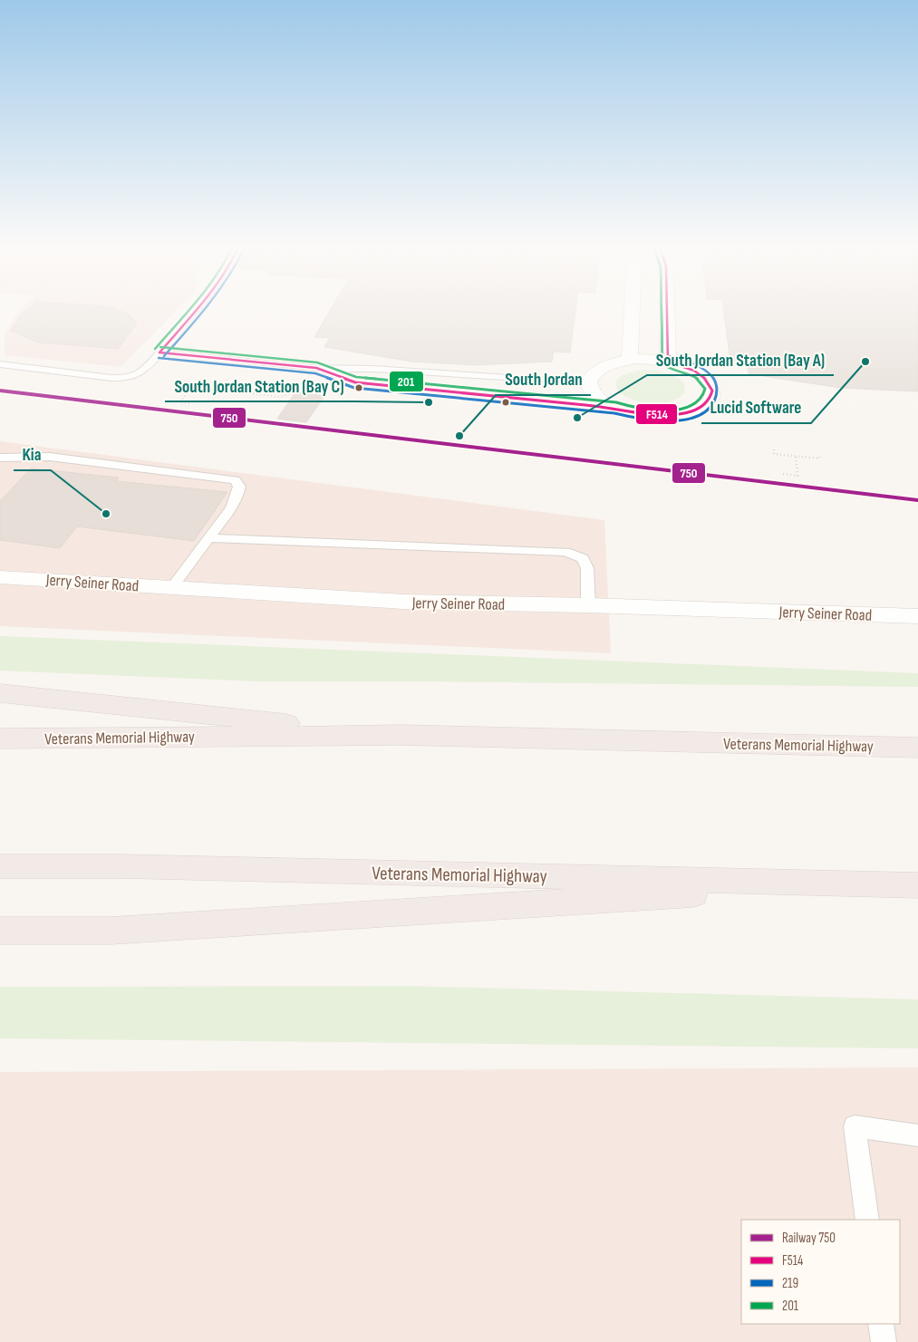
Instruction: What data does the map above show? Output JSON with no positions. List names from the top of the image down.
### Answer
{
  "streets": {
    "highway": ["Veterans Memorial Highway"],
    "street": ["Jerry Seiner Road"]
  },
  "places": [
    "Lucid Software",
    "South Jordan Station (Bay C)",
    "South Jordan Station (Bay A)",
    "South Jordan",
    "Kia"
  ],
  "lines": [
    "transit line F514",
    "transit line 219",
    "transit line 201",
    "rail line 750"
  ],
  "legend": [
    "Railway 750",
    "F514",
    "219",
    "201"
  ]
}
